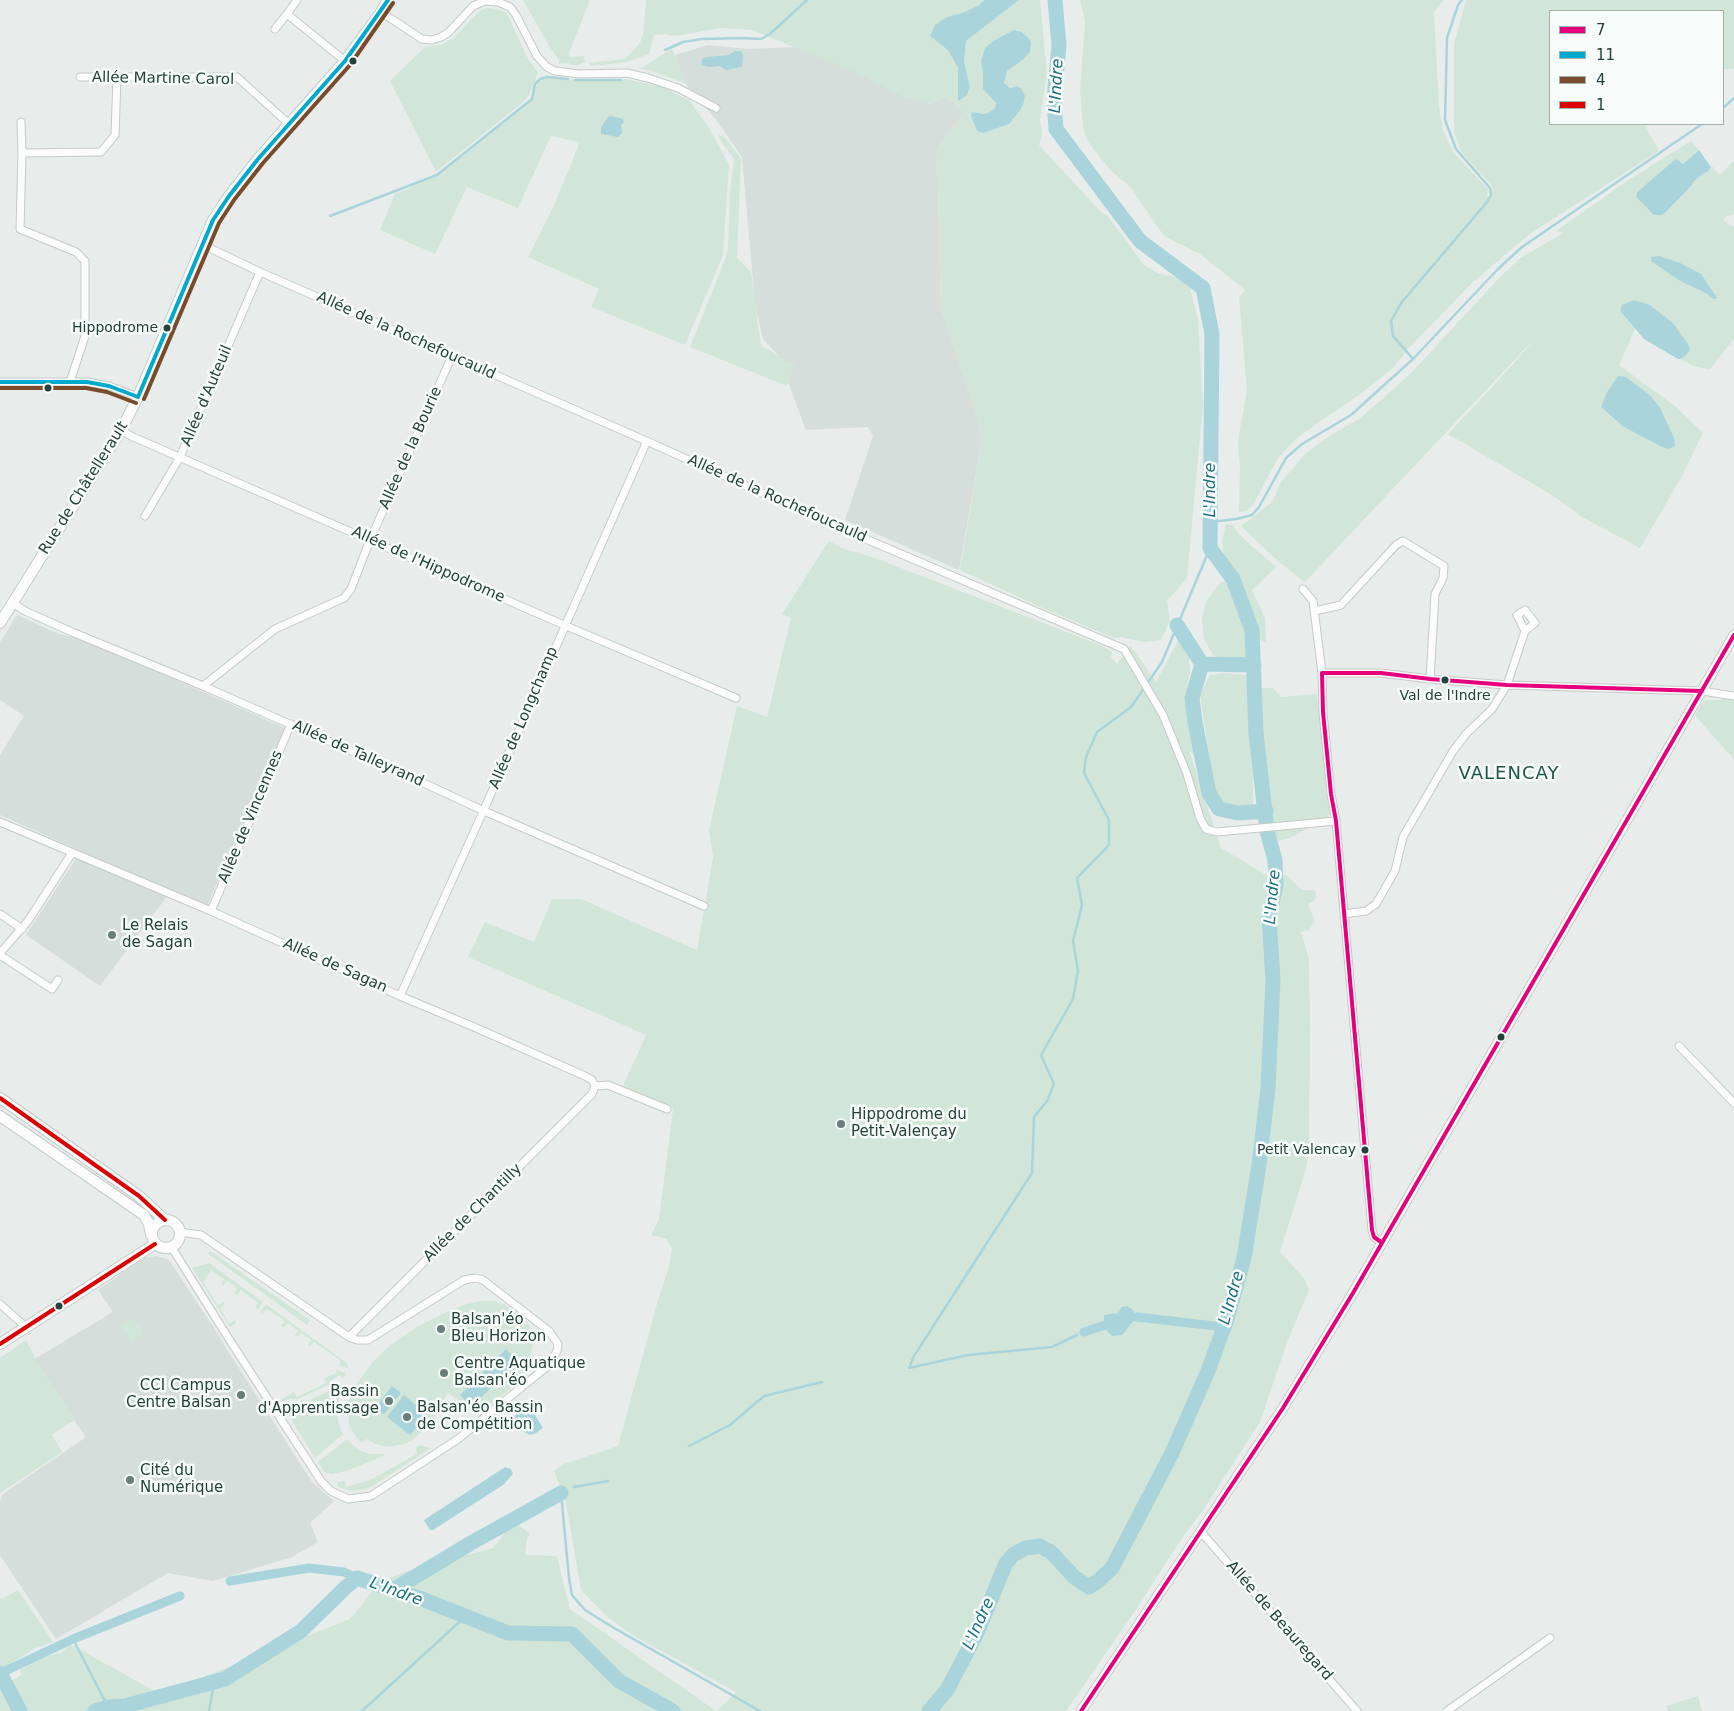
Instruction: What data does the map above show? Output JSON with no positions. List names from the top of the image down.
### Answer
{
  "streets": {
    "main road": ["Rue de Châtellerault"],
    "street": [
      "Allée Martine Carol",
      "Allée de la Rochefoucauld",
      "Allée d'Auteuil",
      "Allée de la Bourie",
      "Allée de l'Hippodrome",
      "Allée de Longchamp",
      "Allée de Talleyrand",
      "Allée de Vincennes",
      "Allée de Sagan",
      "Allée de Chantilly",
      "Allée de Beauregard"
    ]
  },
  "crossings": [
    ["Allée Martine Carol", "Rue de Châtellerault"],
    ["Allée de la Rochefoucauld", "Allée d'Auteuil"],
    ["Allée de la Rochefoucauld", "Allée de la Bourie"],
    ["Allée de la Rochefoucauld", "Rue de Châtellerault"],
    ["Allée de la Rochefoucauld", "Allée de Longchamp"],
    ["Allée d'Auteuil", "Allée de l'Hippodrome"],
    ["Allée de la Bourie", "Allée de l'Hippodrome"],
    ["Allée de la Bourie", "Allée de Talleyrand"],
    ["Rue de Châtellerault", "Allée de l'Hippodrome"],
    ["Rue de Châtellerault", "Allée de Talleyrand"],
    ["Allée de l'Hippodrome", "Allée de Longchamp"],
    ["Allée de Longchamp", "Allée de Talleyrand"],
    ["Allée de Longchamp", "Allée de Sagan"],
    ["Allée de Talleyrand", "Allée de Vincennes"],
    ["Allée de Vincennes", "Allée de Sagan"],
    ["Allée de Sagan", "Allée de Chantilly"]
  ],
  "districts": ["VALENCAY"],
  "water": ["L'Indre"],
  "places": [
    "Hippodrome",
    "Val de l'Indre",
    "Le Relais de Sagan",
    "Hippodrome du Petit-Valençay",
    "Petit Valencay",
    "Balsan'éo Bleu Horizon",
    "Centre Aquatique Balsan'éo",
    "CCI Campus Centre Balsan",
    "Bassin d'Apprentissage",
    "Balsan'éo Bassin de Compétition",
    "Cité du Numérique"
  ],
  "lines": [
    "transit line 11",
    "transit line 4",
    "transit line 7",
    "transit line 1"
  ],
  "legend": [
    "7",
    "11",
    "4",
    "1"
  ]
}
